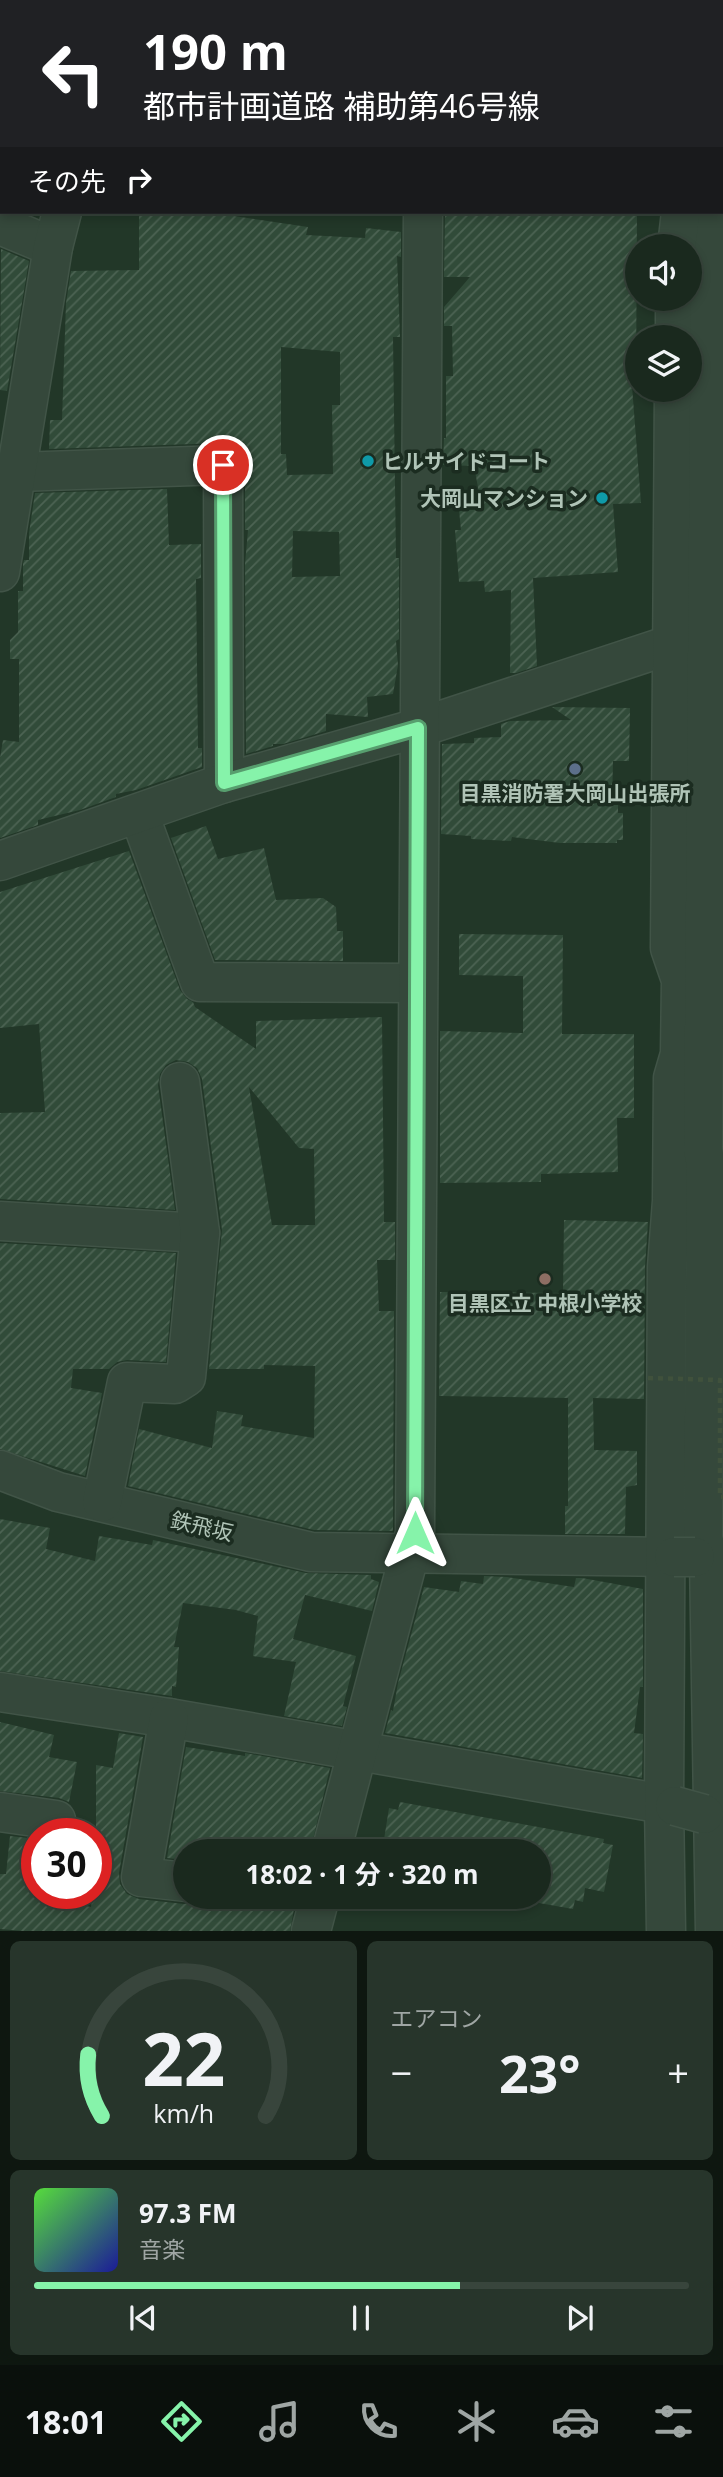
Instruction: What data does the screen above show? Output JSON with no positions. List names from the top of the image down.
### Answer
{
  "streets": {
    "street": ["鉄飛坂"]
  },
  "places": [
    "ヒルサイドコート",
    "大岡山マンション",
    "目黒消防署大岡山出張所",
    "目黒区立 中根小学校"
  ],
  "page": {
    "turn": ["190 m", "都市計画道路 補助第46号線"],
    "then": "その先",
    "limit": "30",
    "trip": "18:02 · 1 分 · 320 m",
    "tile": "エアコン",
    "heat": ["−", "23°", "+"],
    "song": ["97.3 FM", "音楽"],
    "tabs": "18:01",
    "gauge": ["22", "km/h"]
  }
}
